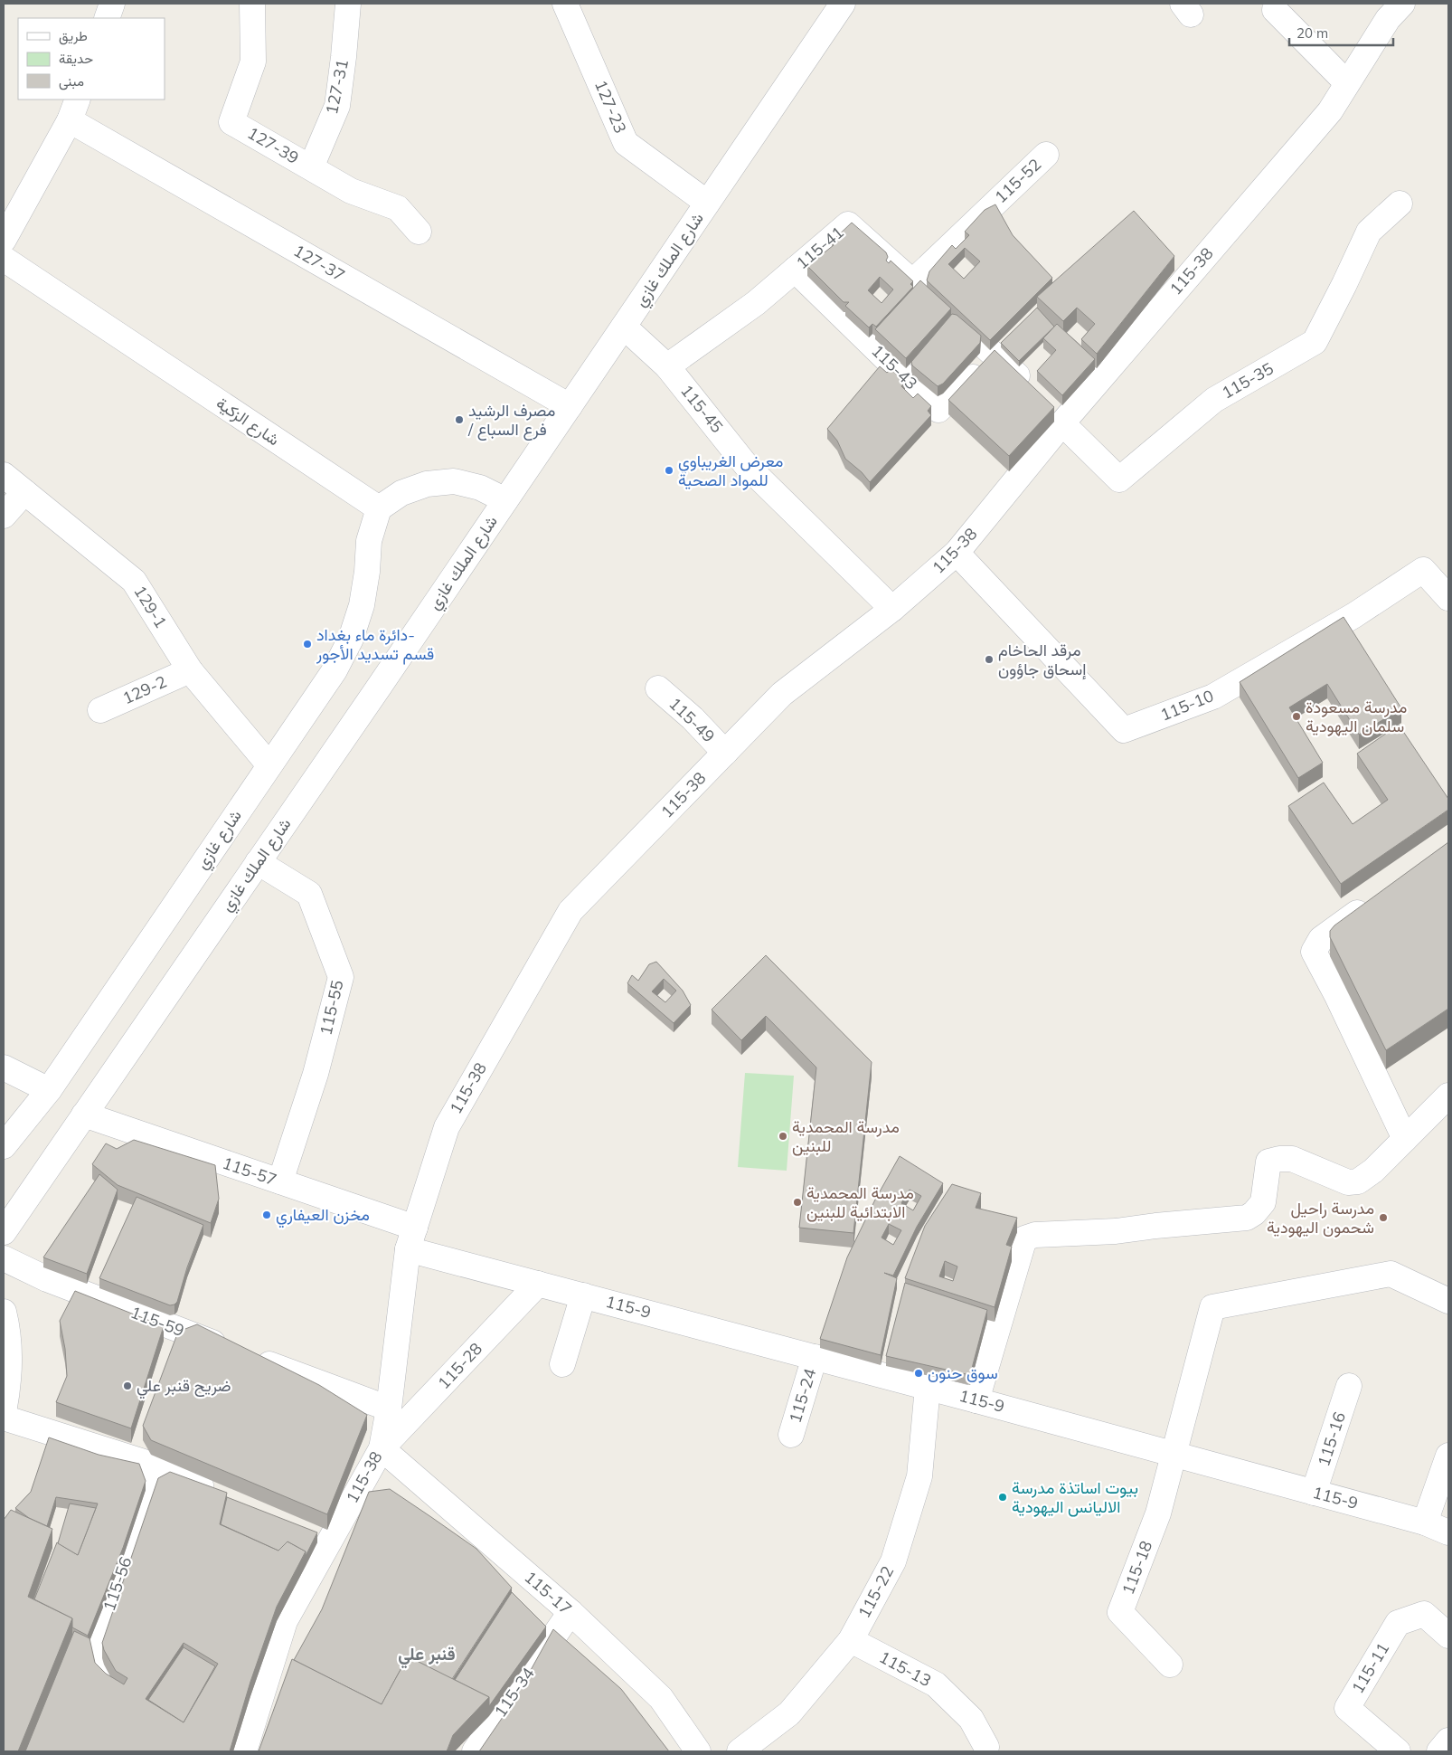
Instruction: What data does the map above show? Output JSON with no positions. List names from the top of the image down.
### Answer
{
  "streets": {
    "street": [
      "127-31",
      "127-23",
      "127-39",
      "115-52",
      "115-41",
      "شارع الملك غازي",
      "127-37",
      "115-38",
      "115-43",
      "115-35",
      "115-45",
      "شارع الزكية",
      "129-1",
      "129-2",
      "115-10",
      "115-49",
      "شارع غازي",
      "115-55",
      "115-57",
      "115-9",
      "115-59",
      "115-28",
      "115-24",
      "115-16",
      "115-18",
      "115-56",
      "115-22",
      "115-17",
      "115-11",
      "115-13",
      "115-34"
    ]
  },
  "crossings": [
    ["127-31", "127-39"],
    ["127-23", "شارع الملك غازي"],
    ["115-52", "115-41"],
    ["115-41", "115-38"],
    ["115-41", "115-43"],
    ["115-41", "115-35"],
    ["115-41", "115-45"],
    ["شارع الملك غازي", "127-37"],
    ["شارع الملك غازي", "115-45"],
    ["شارع الملك غازي", "115-55"],
    ["شارع الملك غازي", "115-57"],
    ["115-38", "115-35"],
    ["115-38", "115-45"],
    ["115-38", "115-10"],
    ["115-38", "115-49"],
    ["115-38", "115-57"],
    ["115-38", "115-9"],
    ["115-38", "115-59"],
    ["115-38", "115-28"],
    ["115-38", "115-17"],
    ["شارع الزكية", "شارع غازي"],
    ["129-1", "129-2"],
    ["129-1", "شارع غازي"],
    ["115-55", "115-57"],
    ["115-57", "115-9"],
    ["115-9", "115-28"],
    ["115-9", "115-24"],
    ["115-9", "115-16"],
    ["115-9", "115-18"],
    ["115-9", "115-22"],
    ["115-28", "115-17"],
    ["115-22", "115-13"],
    ["115-17", "115-34"]
  ],
  "districts": ["قنبر علي"],
  "places": [
    "مصرف الرشيد / فرع السباع",
    "معرض الغريباوي للمواد الصحية",
    "دائرة ماء بغداد- قسم تسديد الأجور",
    "مرقد الحاخام إسحاق جاؤون",
    "مدرسة مسعودة سلمان اليهودية",
    "مدرسة المحمدية للبنين",
    "مدرسة المحمدية الابتدائية للبنين",
    "مخزن العيفاري",
    "مدرسة راحيل شحمون اليهودية",
    "سوق حنون",
    "ضريح قنبر علي",
    "بيوت اساتذة مدرسة الاليانس اليهودية"
  ],
  "legend": ["طريق", "حديقة", "مبنى"],
  "scale_bar": "20 m"
}
